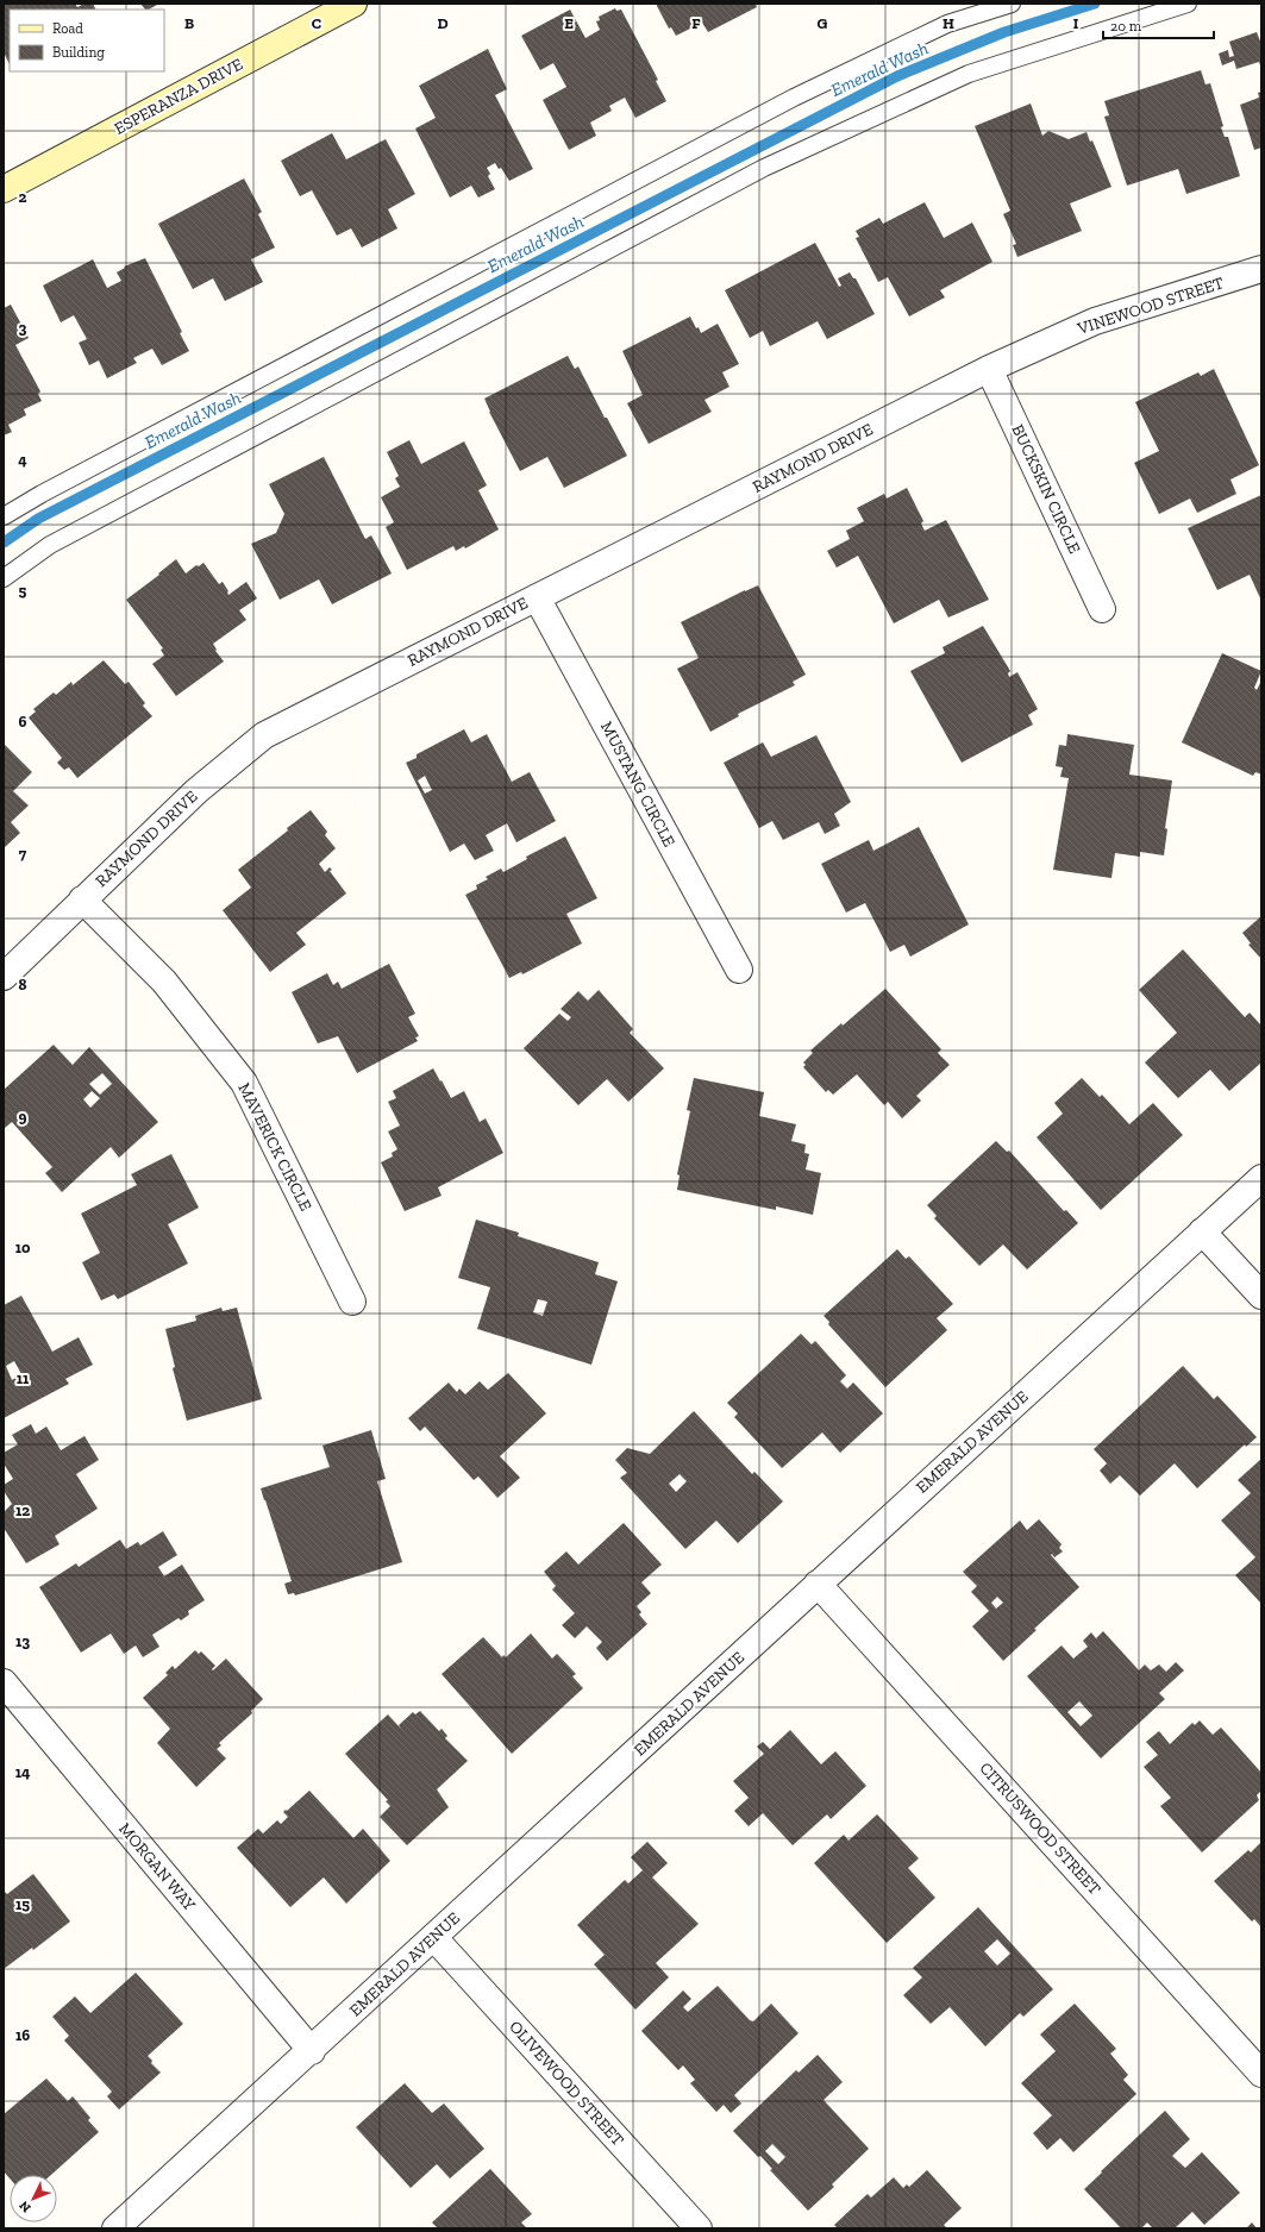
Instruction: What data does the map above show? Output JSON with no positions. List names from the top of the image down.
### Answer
{
  "streets": {
    "main road": ["ESPERANZA DRIVE"],
    "street": [
      "VINEWOOD STREET",
      "RAYMOND DRIVE",
      "BUCKSKIN CIRCLE",
      "MUSTANG CIRCLE",
      "MAVERICK CIRCLE",
      "EMERALD AVENUE",
      "CITRUSWOOD STREET",
      "MORGAN WAY",
      "OLIVEWOOD STREET"
    ]
  },
  "crossings": [
    ["VINEWOOD STREET", "RAYMOND DRIVE"],
    ["VINEWOOD STREET", "BUCKSKIN CIRCLE"],
    ["RAYMOND DRIVE", "BUCKSKIN CIRCLE"],
    ["RAYMOND DRIVE", "MUSTANG CIRCLE"],
    ["RAYMOND DRIVE", "MAVERICK CIRCLE"],
    ["EMERALD AVENUE", "CITRUSWOOD STREET"],
    ["EMERALD AVENUE", "MORGAN WAY"],
    ["EMERALD AVENUE", "OLIVEWOOD STREET"]
  ],
  "water": ["Emerald Wash"],
  "legend": ["Road", "Building"],
  "scale_bar": "20 m",
  "north": "bottom left",
  "grid": {
    "columns": [
      "B",
      "C",
      "D",
      "E",
      "F",
      "G",
      "H",
      "I"
    ],
    "rows": [
      "2",
      "3",
      "4",
      "5",
      "6",
      "7",
      "8",
      "9",
      "10",
      "11",
      "12",
      "13",
      "14",
      "15",
      "16"
    ]
  }
}
